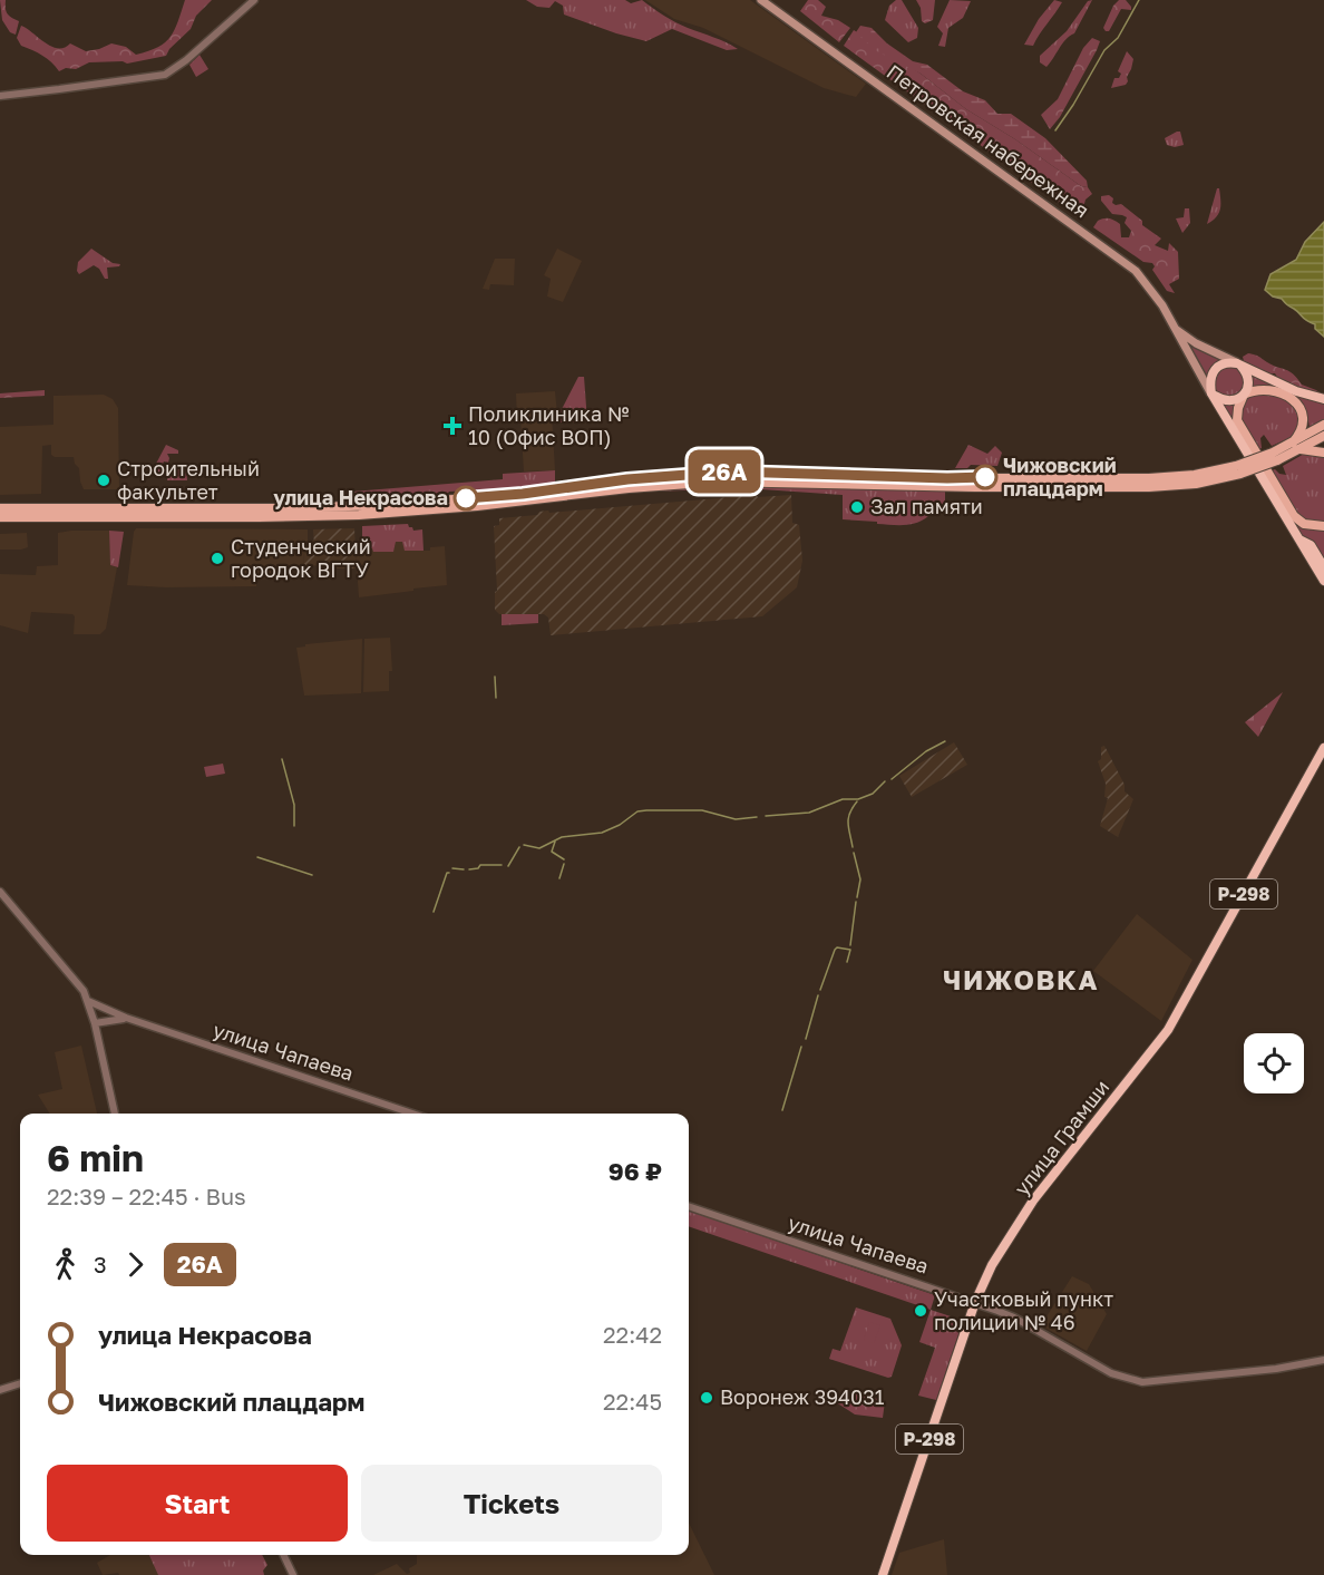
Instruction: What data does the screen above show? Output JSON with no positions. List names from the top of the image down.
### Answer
{
  "streets": {
    "highway": ["Петровская набережная", "Р-298", "улица Грамши"],
    "street": ["улица Чапаева"]
  },
  "crossings": [
    ["улица Чапаева", "улица Грамши"]
  ],
  "districts": ["ЧИЖОВКА"],
  "places": {
    "health": ["Поликлиника № 10 (Офис ВОП)"],
    "other": [
      "Чижовский плацдарм",
      "Строительный факультет",
      "улица Некрасова",
      "Зал памяти",
      "Студенческий городок ВГТУ",
      "Участковый пункт полиции № 46",
      "Воронеж 394031"
    ]
  },
  "lines": ["bus line 26А"],
  "page": {
    "on_map": "26А",
    "heading": ["6 min", "22:39 – 22:45 · Bus", "96 ₽"],
    "legs": ["3", "26А"],
    "list": [
      {
        "name": "улица Некрасова",
        "value": "22:42"
      },
      {
        "name": "Чижовский плацдарм",
        "value": "22:45"
      }
    ],
    "buttons": ["Start", "Tickets"]
  }
}
